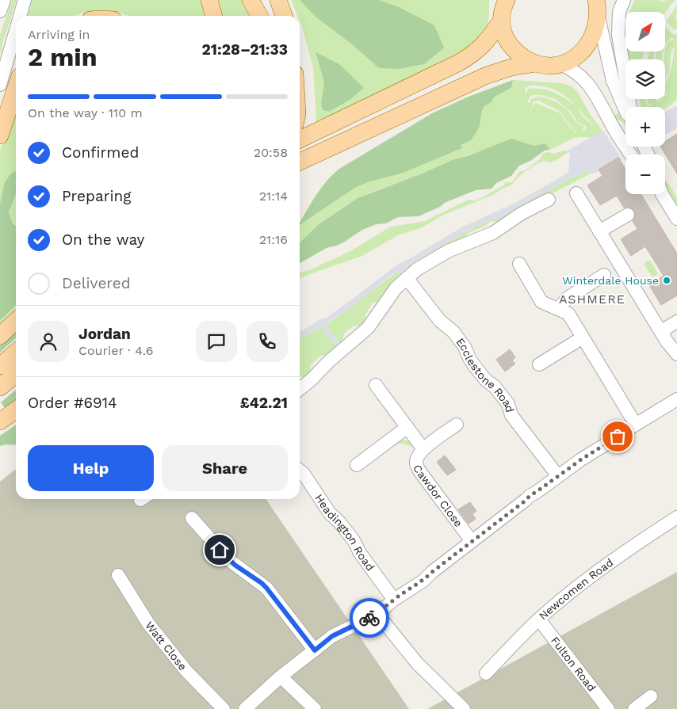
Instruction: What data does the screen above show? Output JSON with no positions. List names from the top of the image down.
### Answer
{
  "streets": {
    "street": [
      "Ecclestone Road",
      "Cawdor Close",
      "Headington Road",
      "Newcomen Road",
      "Watt Close",
      "Fulton Road"
    ]
  },
  "crossings": [
    ["Newcomen Road", "Fulton Road"]
  ],
  "districts": ["ASHMERE"],
  "places": ["Winterdale House"],
  "north": "top right",
  "page": {
    "map_buttons": ["+", "−"],
    "heading": ["2 min", "Arriving in", "21:28–21:33"],
    "panel": [
      "Jordan",
      "Courier · 4.6",
      "Order #6914",
      "£42.21"
    ],
    "bar": "On the way · 110 m",
    "list": [
      ["Confirmed", "20:58"],
      ["Preparing", "21:14"],
      ["On the way", "21:16"],
      "Delivered"
    ],
    "buttons": ["Help", "Share"]
  }
}
